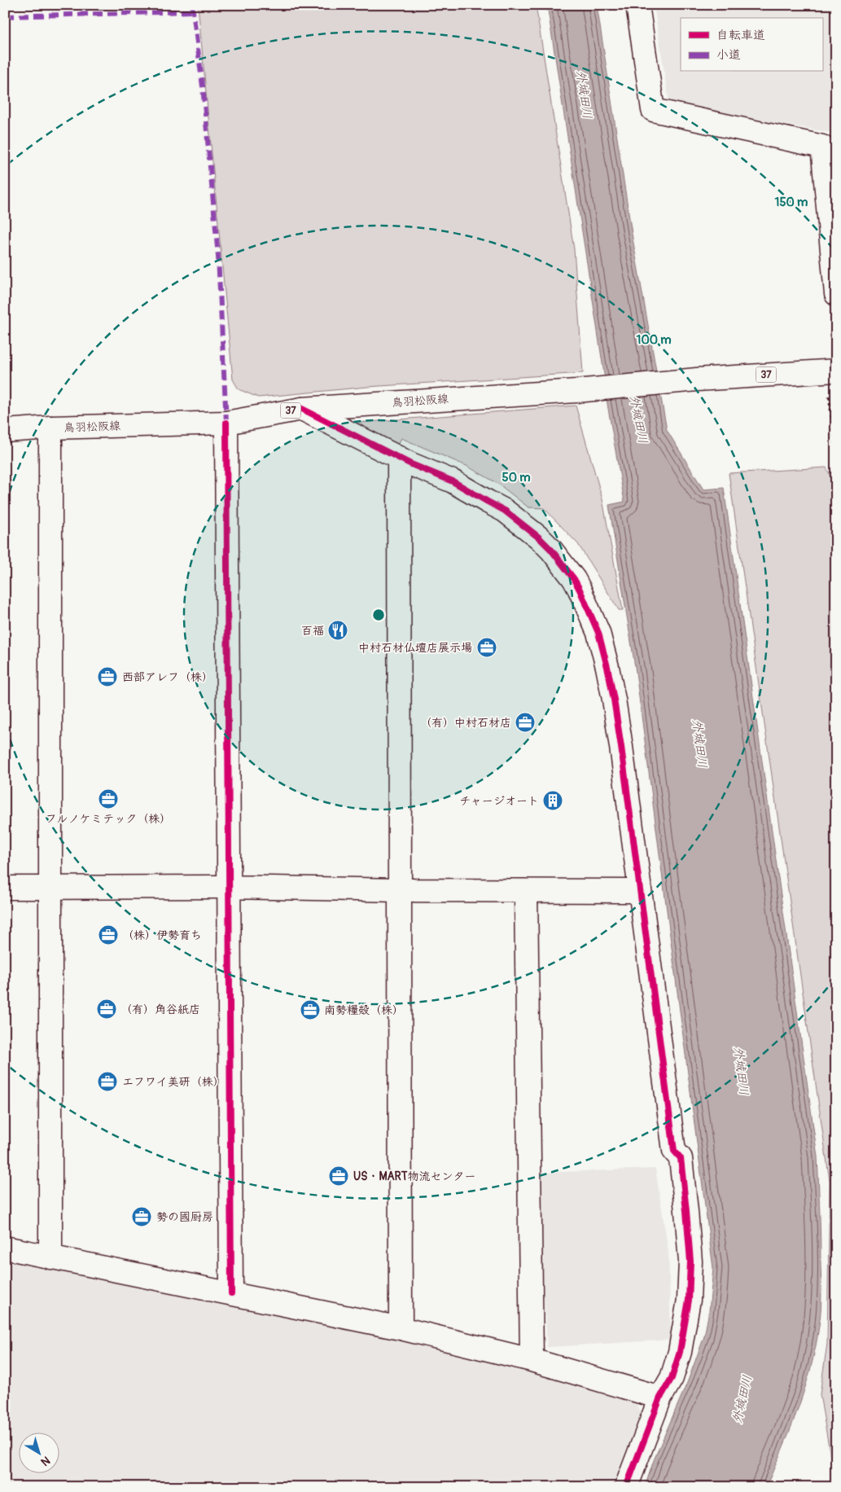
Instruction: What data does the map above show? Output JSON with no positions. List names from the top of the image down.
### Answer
{
  "streets": {
    "street": ["37", "鳥羽松阪線"]
  },
  "water": ["外城田川"],
  "places": {
    "restaurant": ["百福"],
    "office": [
      "中村石材仏壇店展示場",
      "西部アレフ（株）",
      "（有）中村石材店",
      "フルノケミテック（株）",
      "（株）伊勢育ち",
      "（有）角谷紙店",
      "南勢糧殻（株）",
      "エフワイ美研（株）",
      "US・MART物流センター",
      "勢の國厨房"
    ],
    "building": ["チャージオート"]
  },
  "legend": ["自転車道", "小道"],
  "north": "bottom right",
  "rings": ["150 m", "100 m", "50 m"]
}
